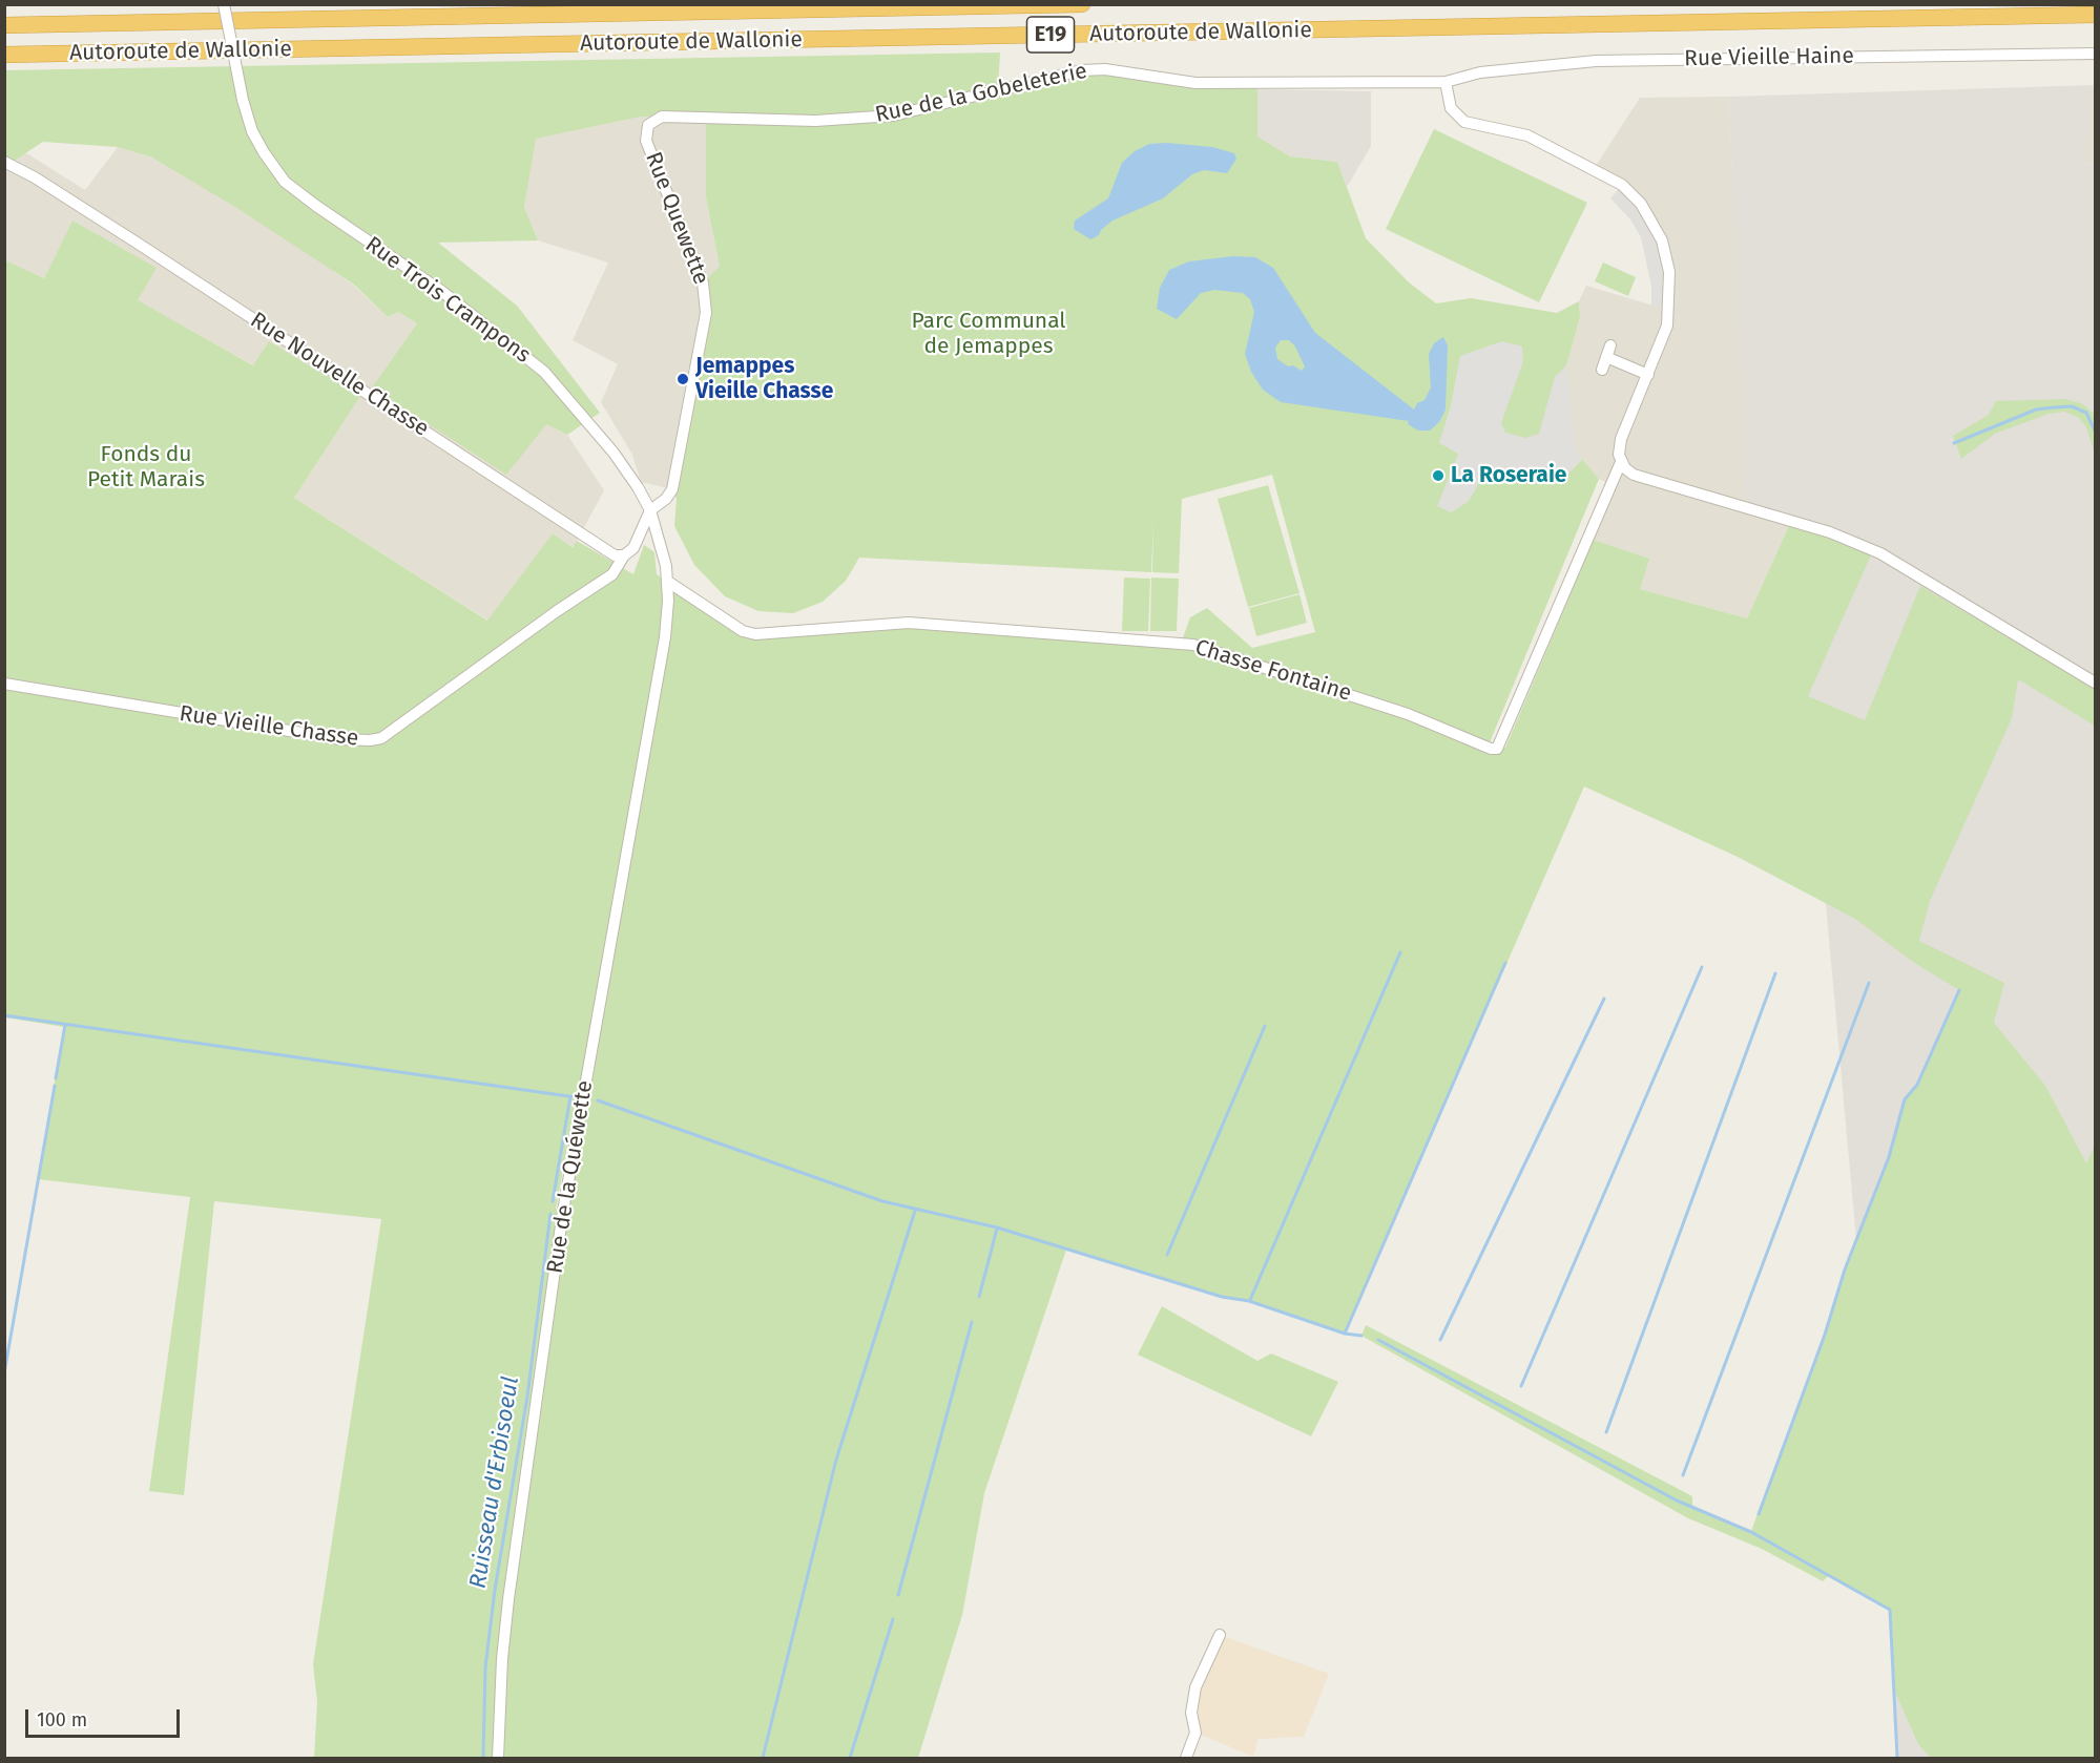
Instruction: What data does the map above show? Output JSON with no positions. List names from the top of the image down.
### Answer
{
  "streets": {
    "highway": ["Autoroute de Wallonie", "E19"],
    "street": [
      "Rue Vieille Haine",
      "Rue de la Gobeleterie",
      "Rue Quewette",
      "Rue Trois Crampons",
      "Rue Nouvelle Chasse",
      "Chasse Fontaine",
      "Rue Vieille Chasse",
      "Rue de la Quéwette"
    ]
  },
  "crossings": [
    ["Rue Vieille Haine", "Rue de la Gobeleterie"],
    ["Rue de la Gobeleterie", "Rue Quewette"],
    ["Rue Quewette", "Rue Trois Crampons"],
    ["Rue Trois Crampons", "Chasse Fontaine"],
    ["Rue Trois Crampons", "Rue de la Quéwette"],
    ["Rue Nouvelle Chasse", "Rue Vieille Chasse"],
    ["Chasse Fontaine", "Rue de la Quéwette"]
  ],
  "water": ["Ruisseau d'Erbisoeul"],
  "parks": ["Parc Communal de Jemappes", "Fonds du Petit Marais"],
  "places": ["Jemappes Vieille Chasse", "La Roseraie"],
  "scale_bar": "100 m"
}
